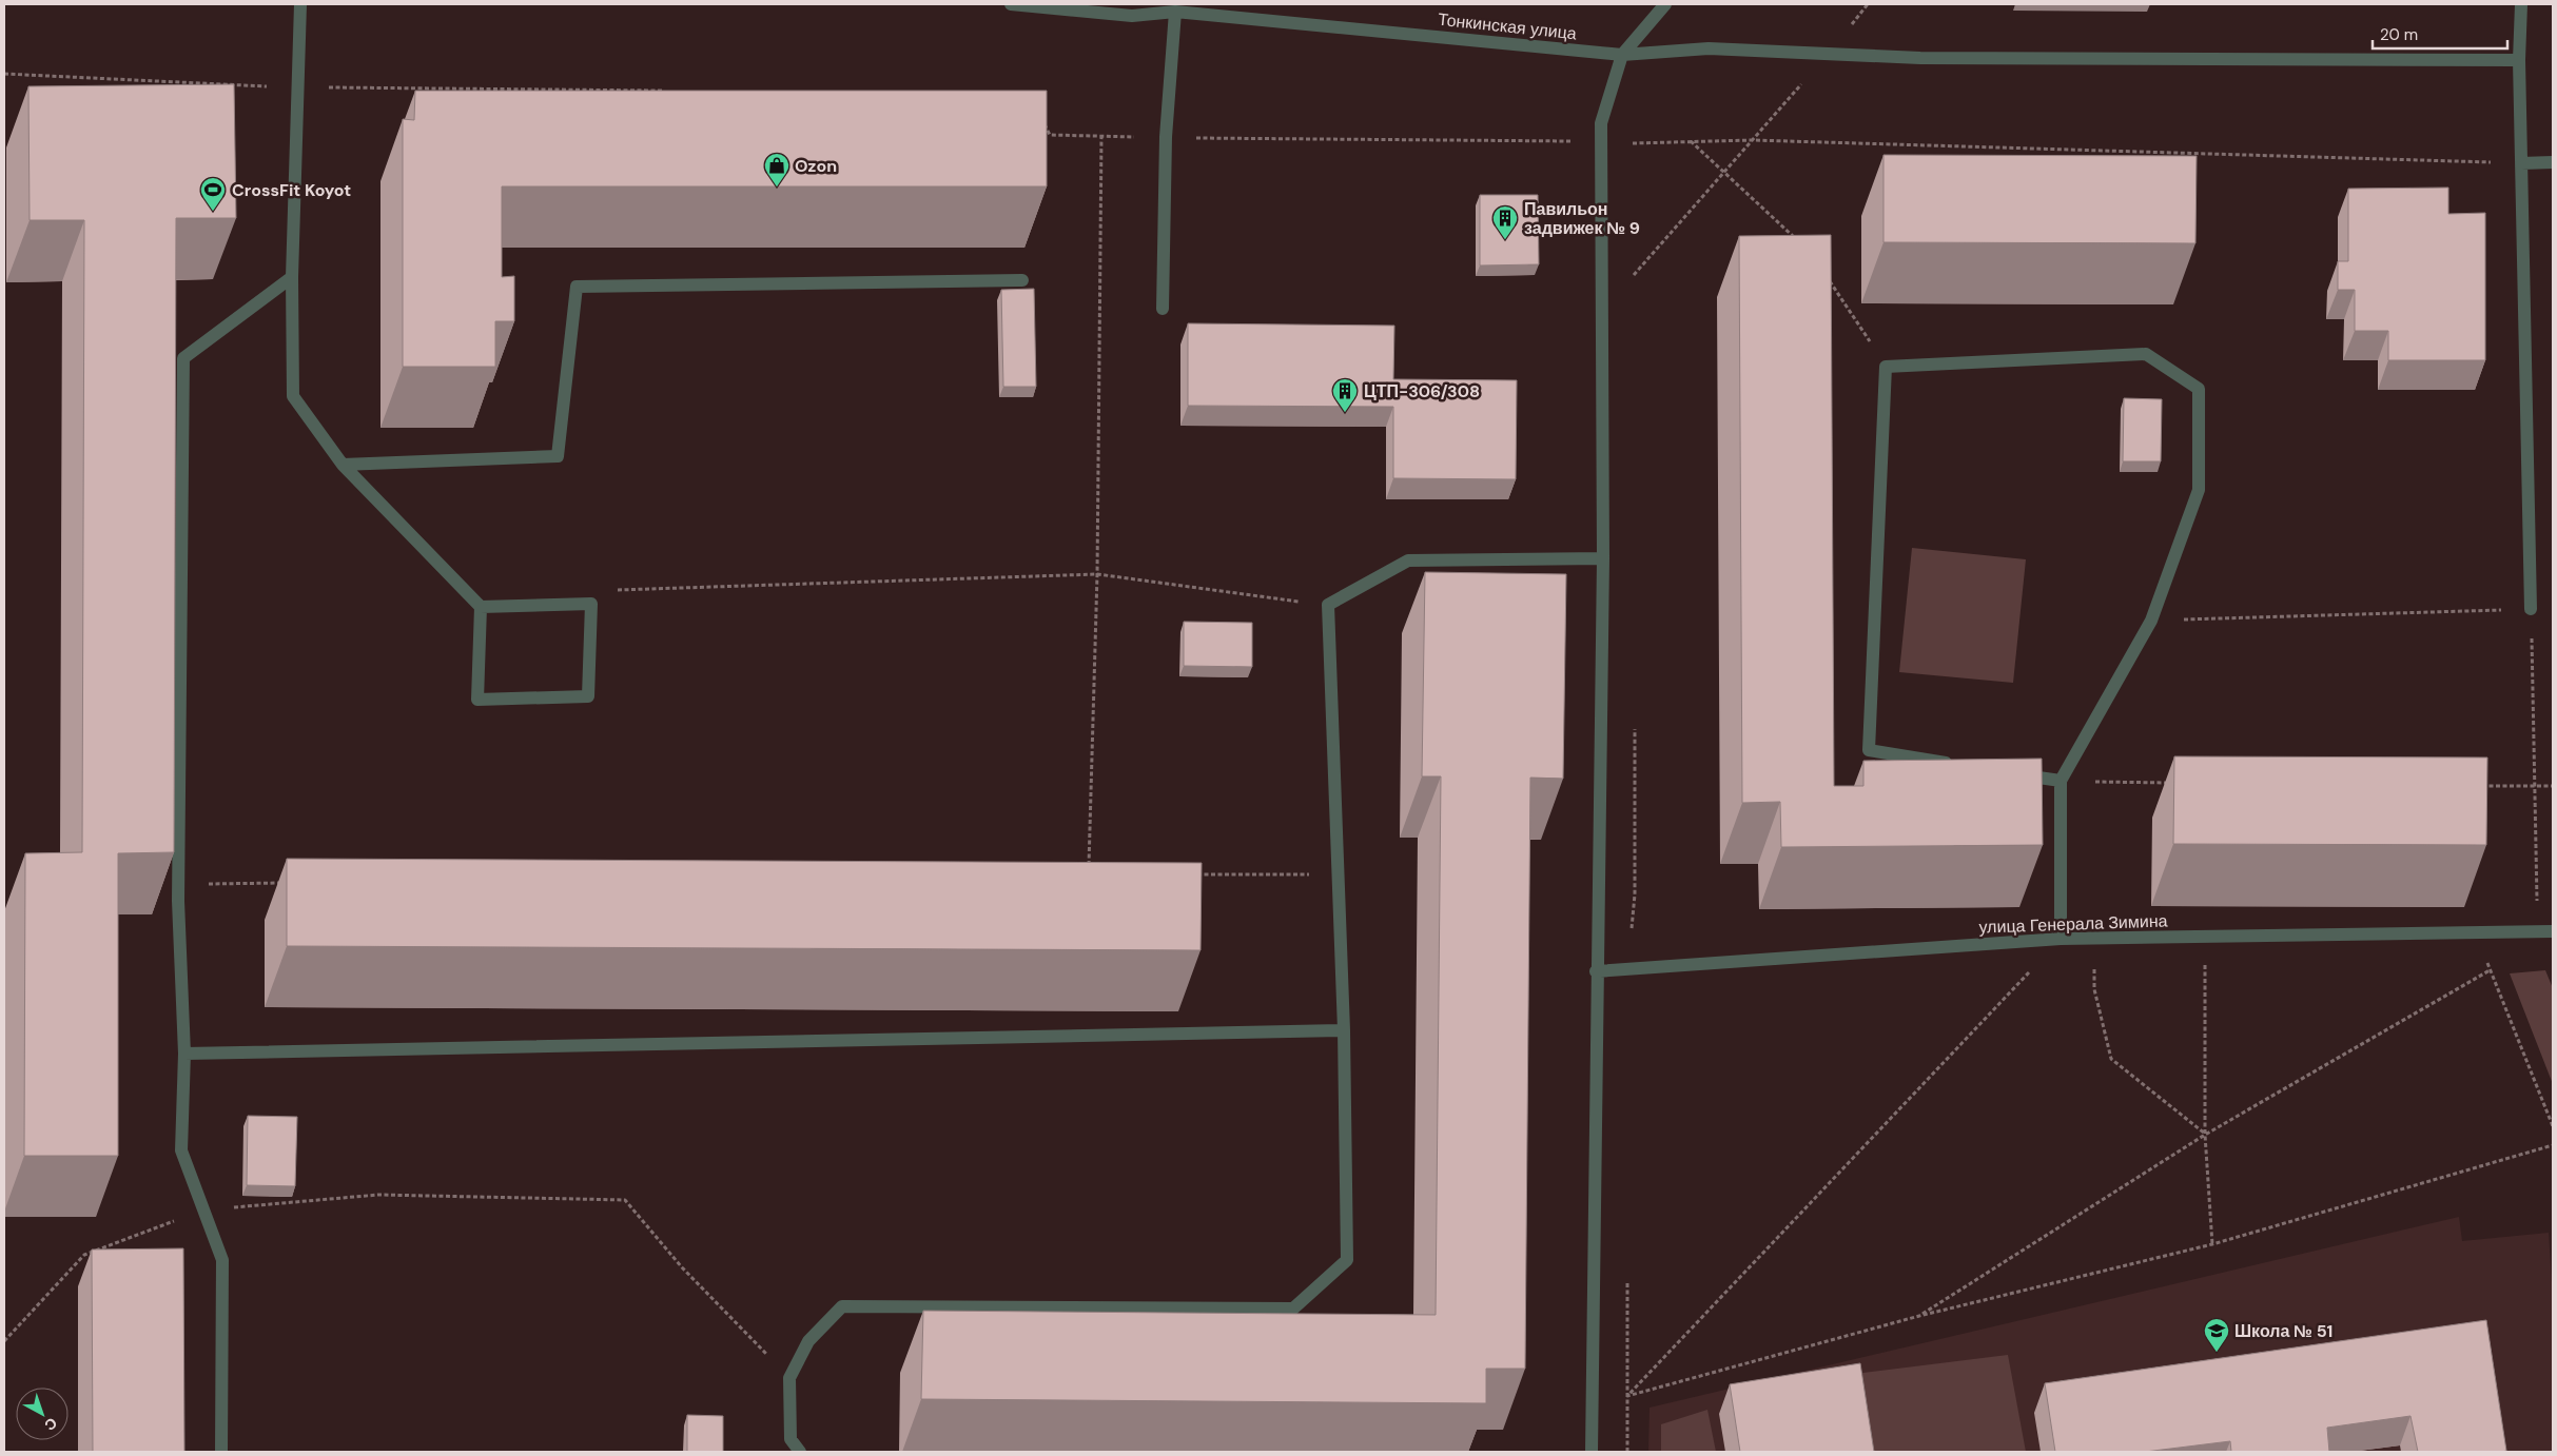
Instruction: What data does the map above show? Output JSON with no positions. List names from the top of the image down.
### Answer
{
  "streets": {
    "street": ["Тонкинская улица", "улица Генерала Зимина"]
  },
  "places": {
    "shop": ["Ozon"],
    "sports": ["CrossFit Koyot"],
    "building": ["Павильон задвижек № 9", "ЦТП-306/308"],
    "school or university": ["Школа № 51"]
  },
  "scale_bar": "20 m",
  "north": "bottom right"
}
